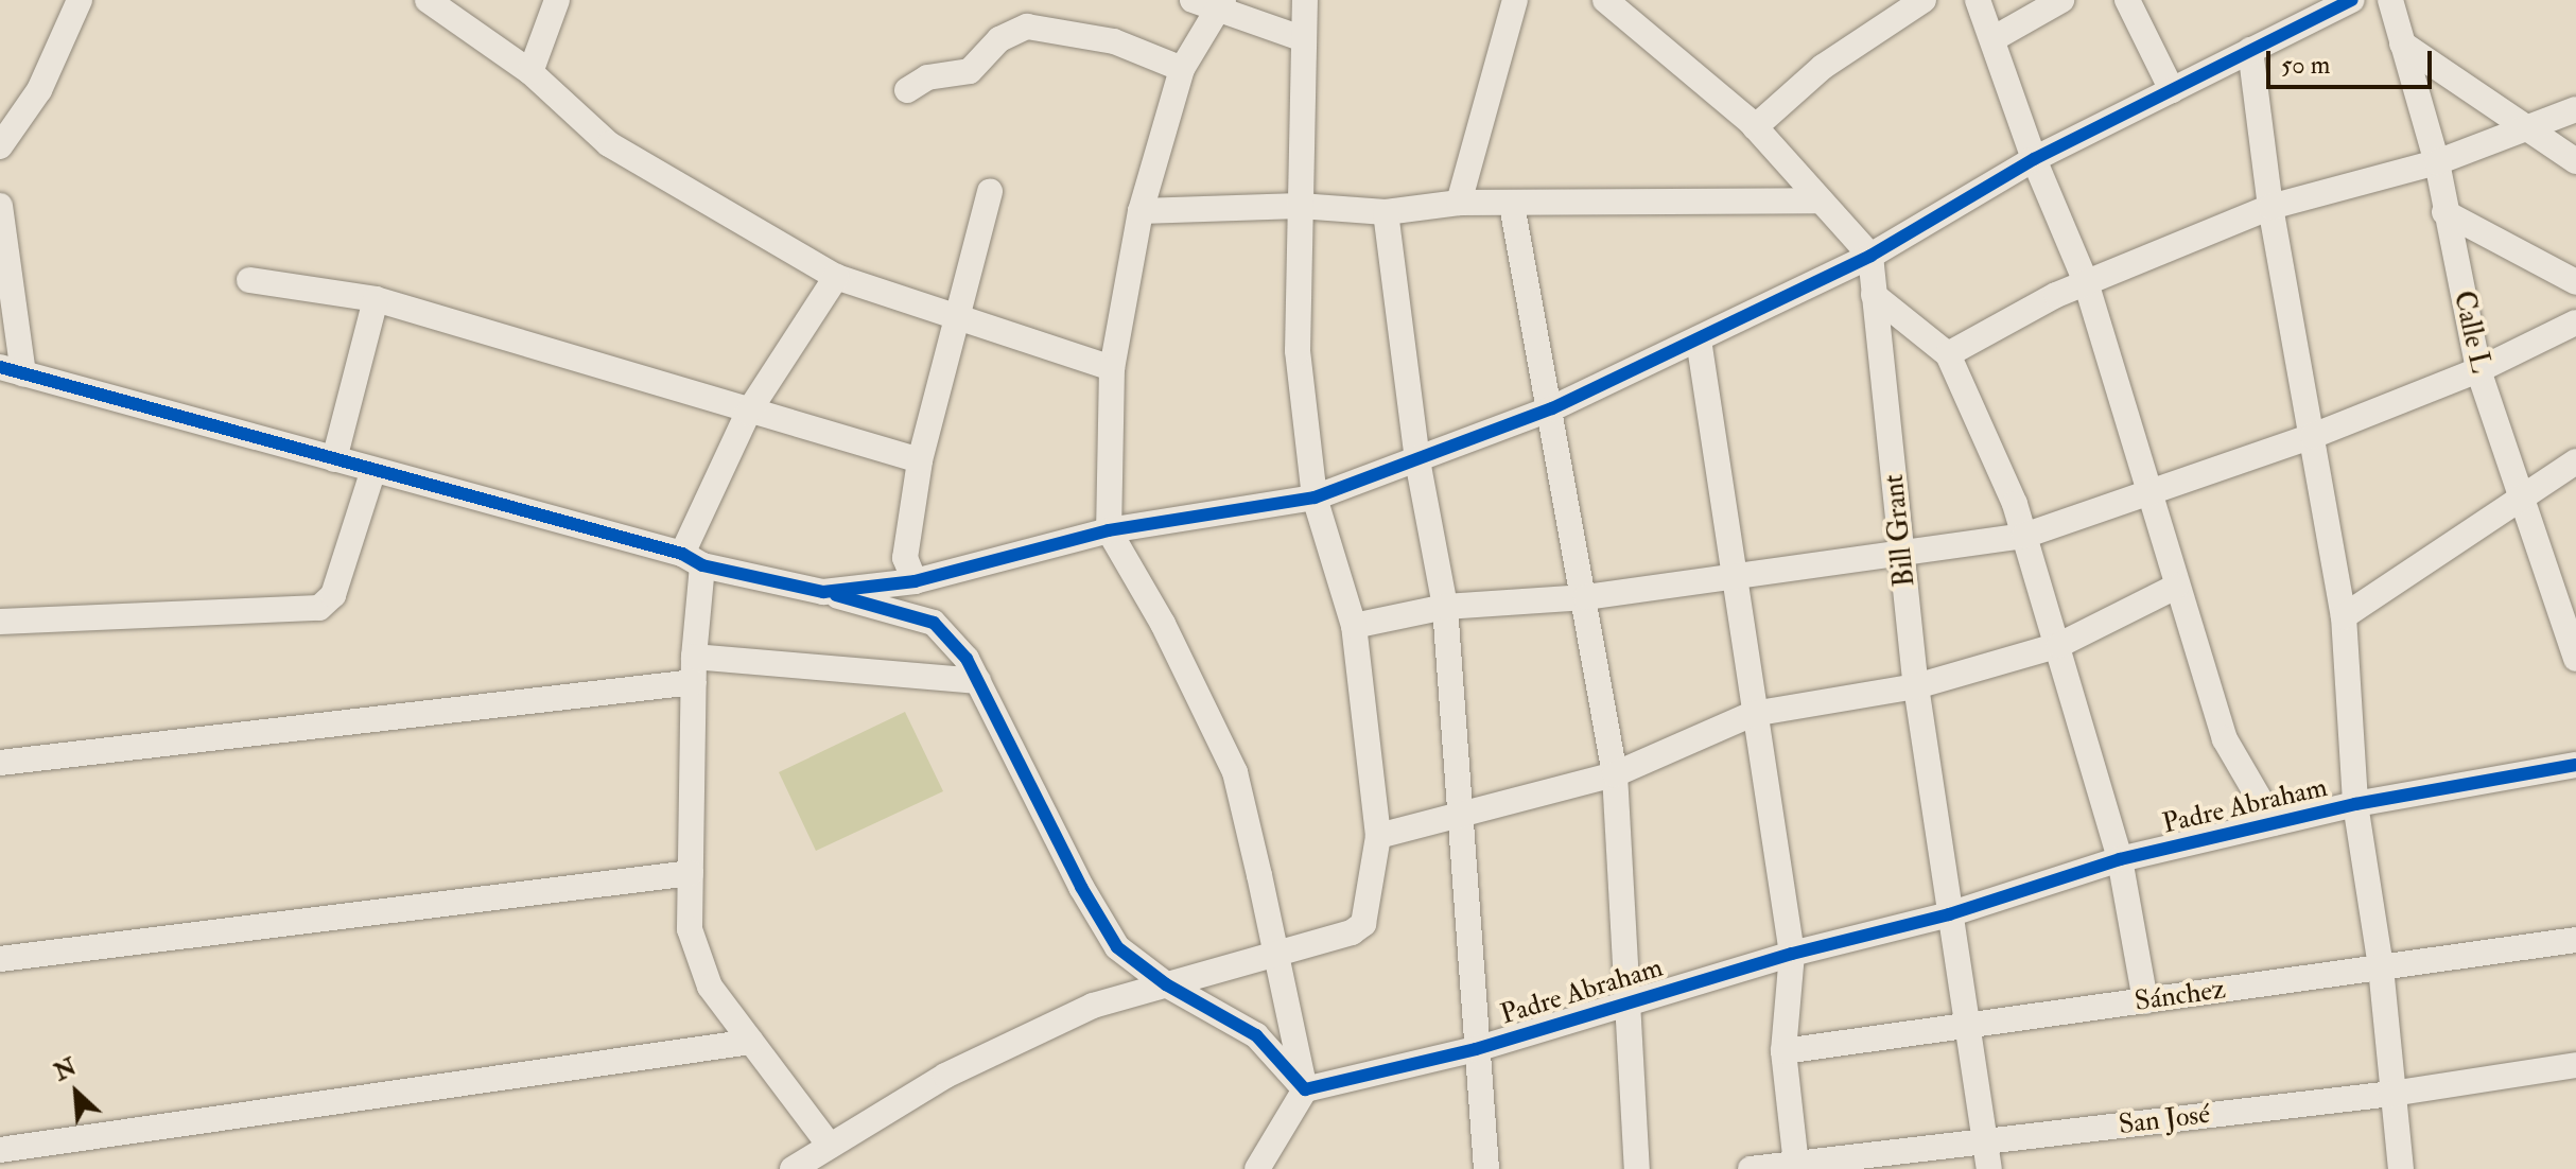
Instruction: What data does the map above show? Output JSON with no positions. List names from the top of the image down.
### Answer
{
  "streets": {
    "street": [
      "Calle L",
      "Bill Grant",
      "Padre Abraham",
      "Sánchez",
      "San José"
    ]
  },
  "crossings": [
    ["Bill Grant", "Padre Abraham"],
    ["Bill Grant", "Sánchez"],
    ["Bill Grant", "San José"]
  ],
  "scale_bar": "50 m",
  "north": "top left"
}
